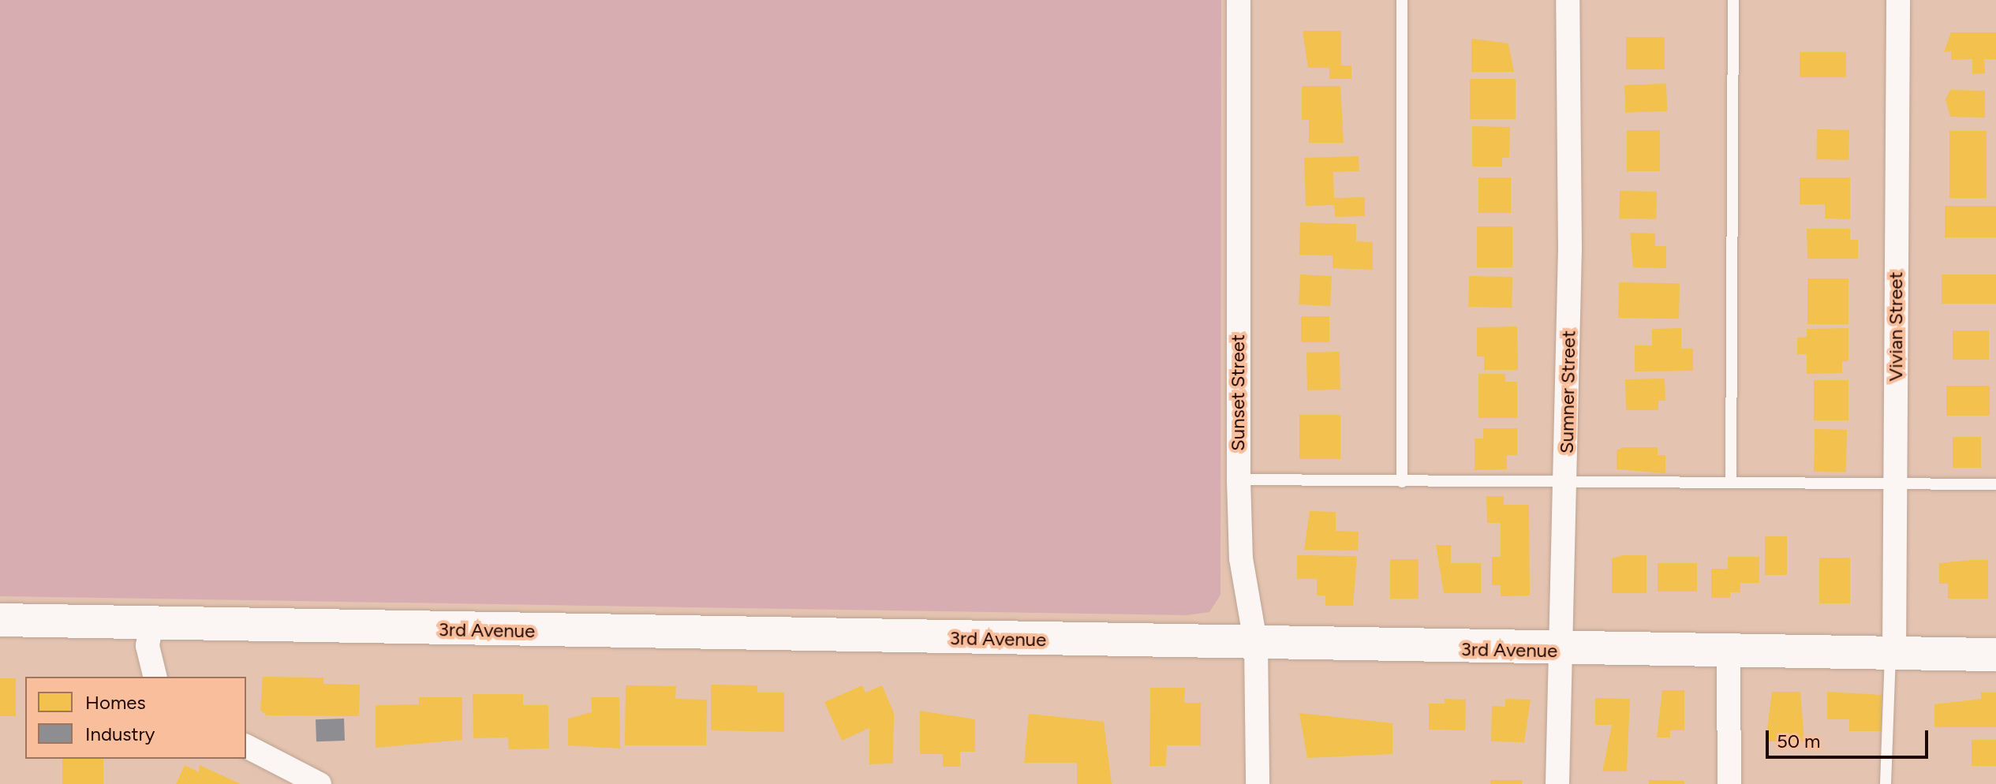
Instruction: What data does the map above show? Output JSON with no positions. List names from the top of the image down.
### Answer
{
  "streets": {
    "street": [
      "Vivian Street",
      "Sumner Street",
      "Sunset Street",
      "3rd Avenue"
    ]
  },
  "crossings": [
    ["Vivian Street", "3rd Avenue"],
    ["Sumner Street", "3rd Avenue"],
    ["Sunset Street", "3rd Avenue"]
  ],
  "legend": ["Homes", "Industry"],
  "scale_bar": "50 m"
}
